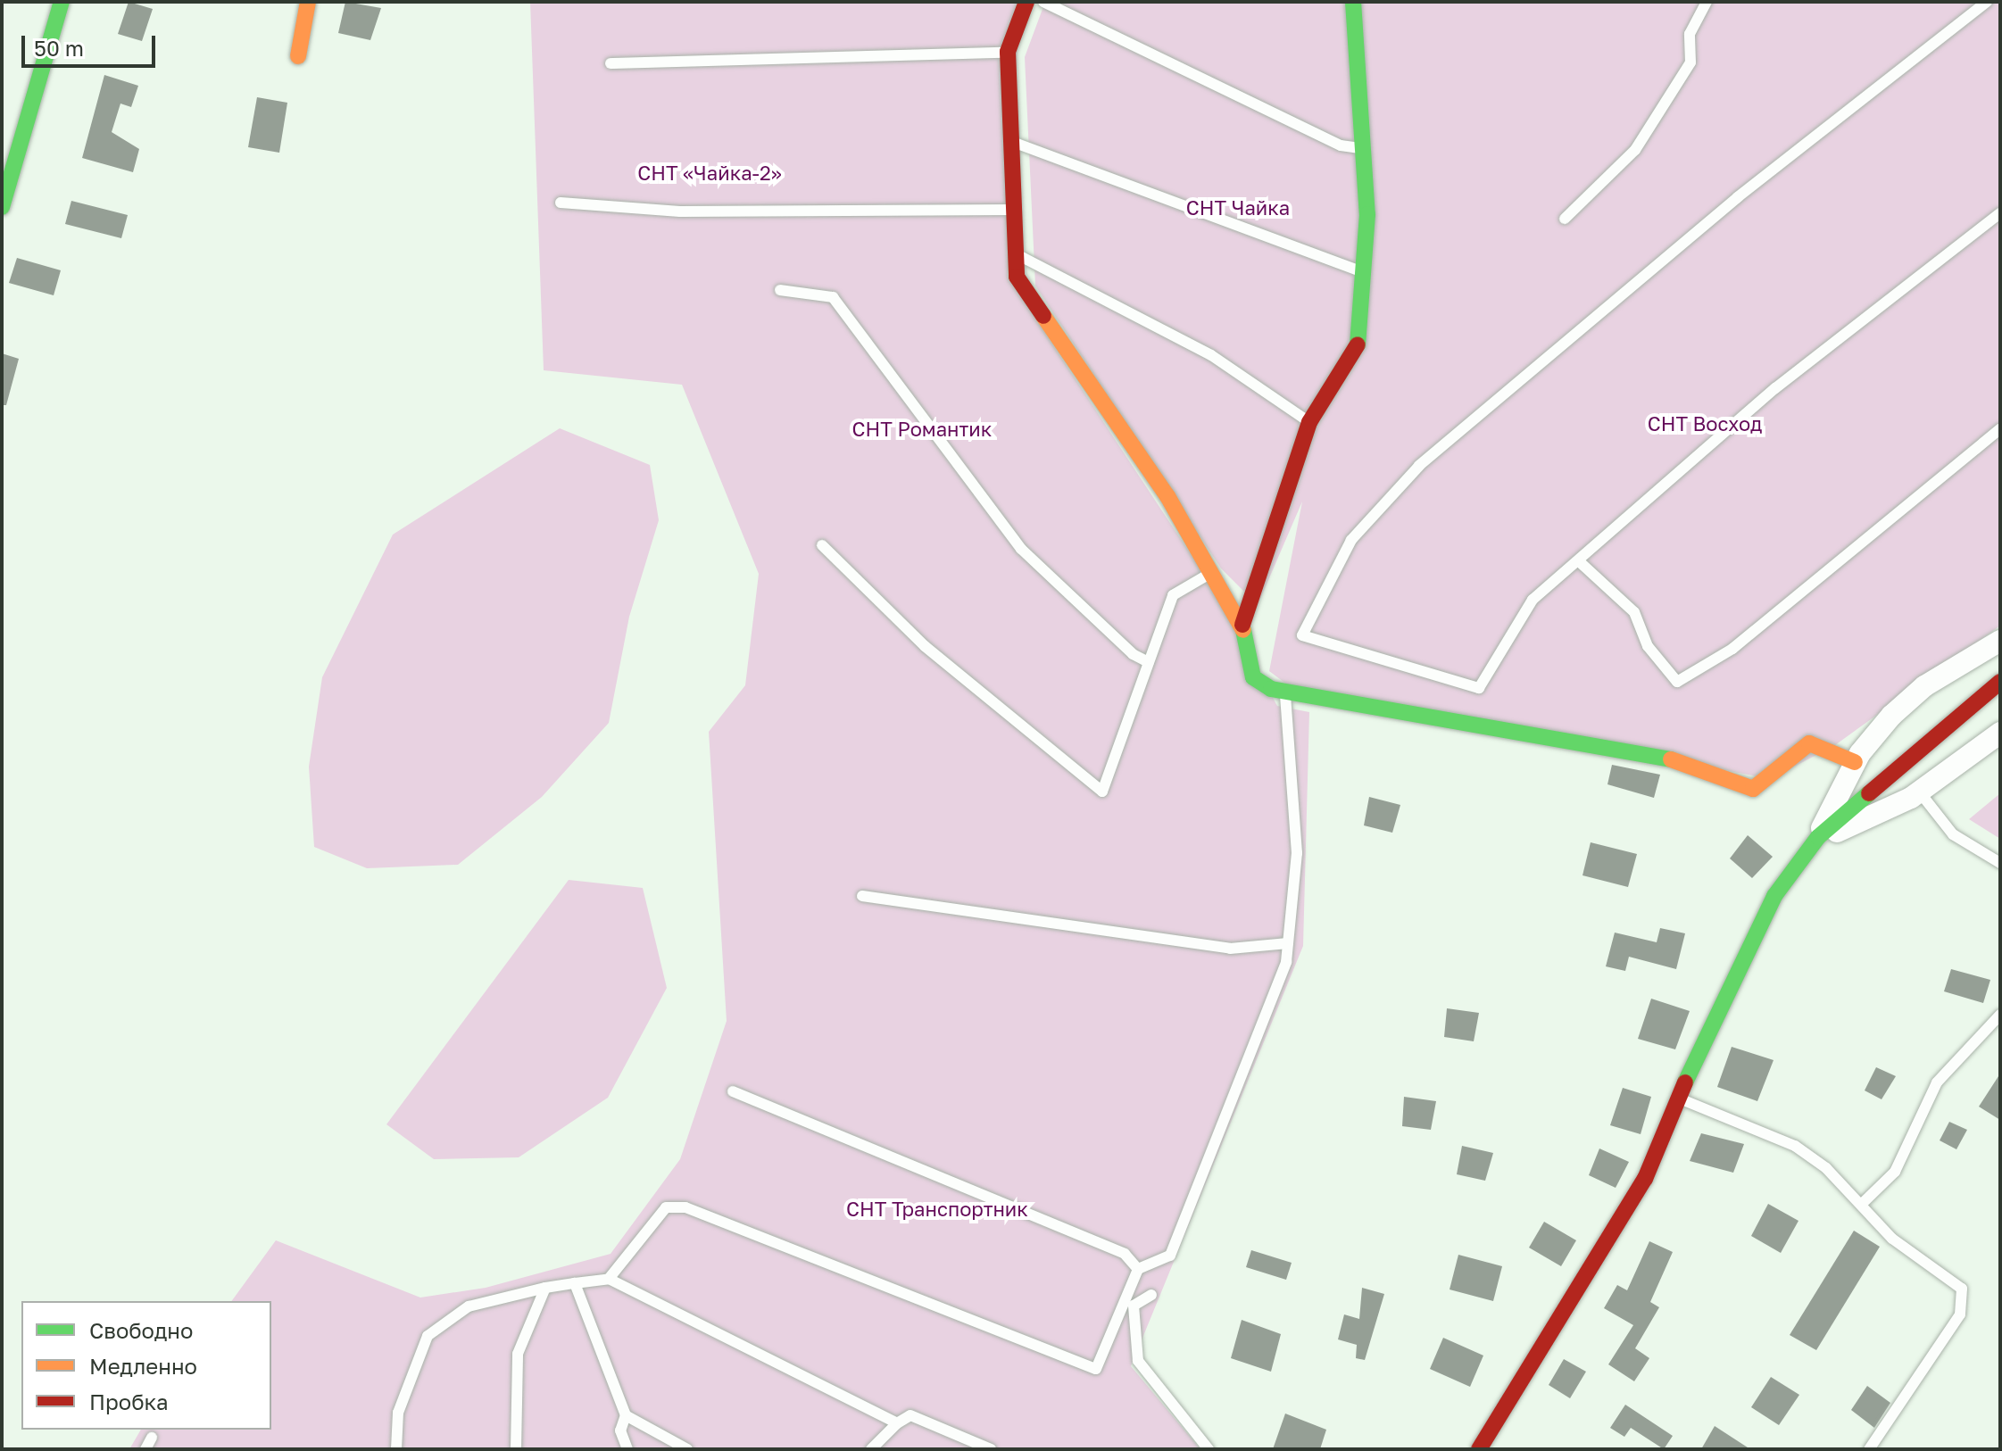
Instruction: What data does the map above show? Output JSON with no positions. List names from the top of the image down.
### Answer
{
  "parks": [
    "СНТ «Чайка-2»",
    "СНТ Чайка",
    "СНТ Восход",
    "СНТ Романтик",
    "СНТ Транспортник"
  ],
  "legend": ["Свободно", "Медленно", "Пробка"],
  "scale_bar": "50 m"
}
